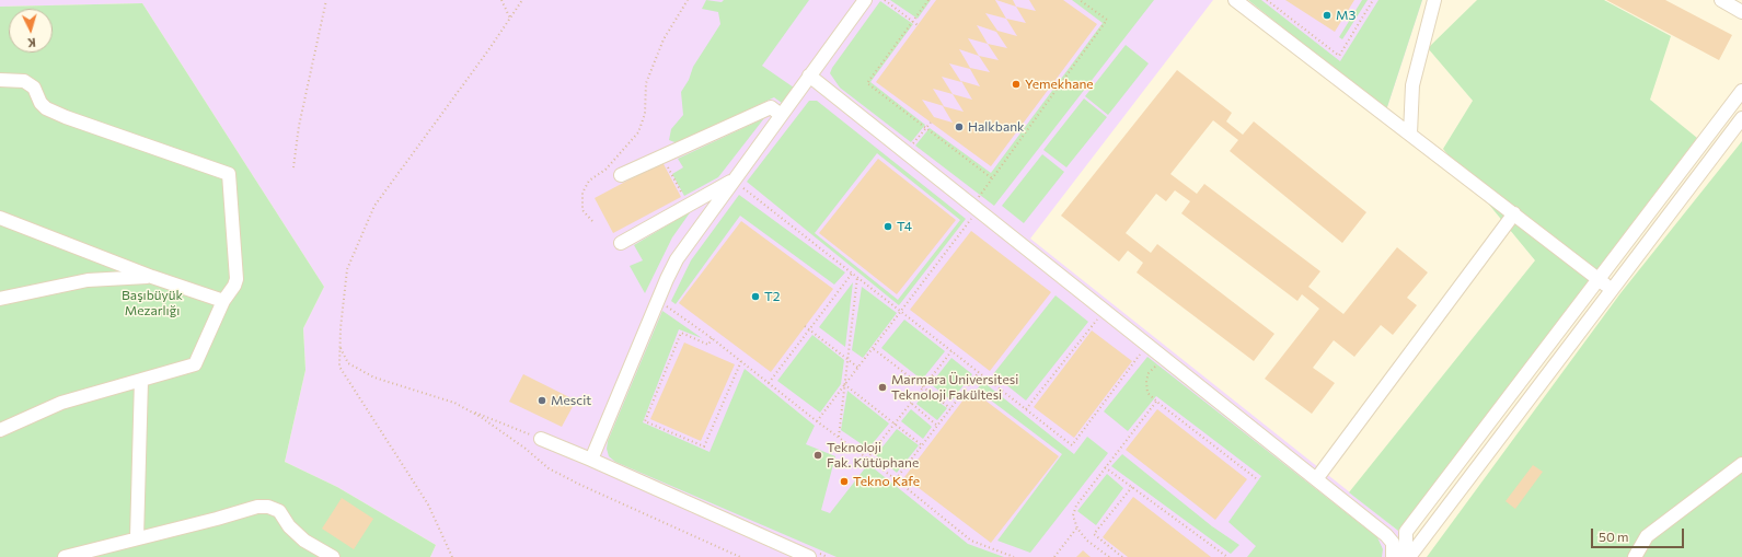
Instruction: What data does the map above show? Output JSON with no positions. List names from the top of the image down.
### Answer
{
  "parks": ["Başıbüyük Mezarlığı"],
  "places": [
    "M3",
    "Yemekhane",
    "Halkbank",
    "T4",
    "T2",
    "Marmara Üniversitesi Teknoloji Fakültesi",
    "Mescit",
    "Teknoloji Fak. Kütüphane",
    "Tekno Kafe"
  ],
  "scale_bar": "50 m",
  "north": "bottom"
}
